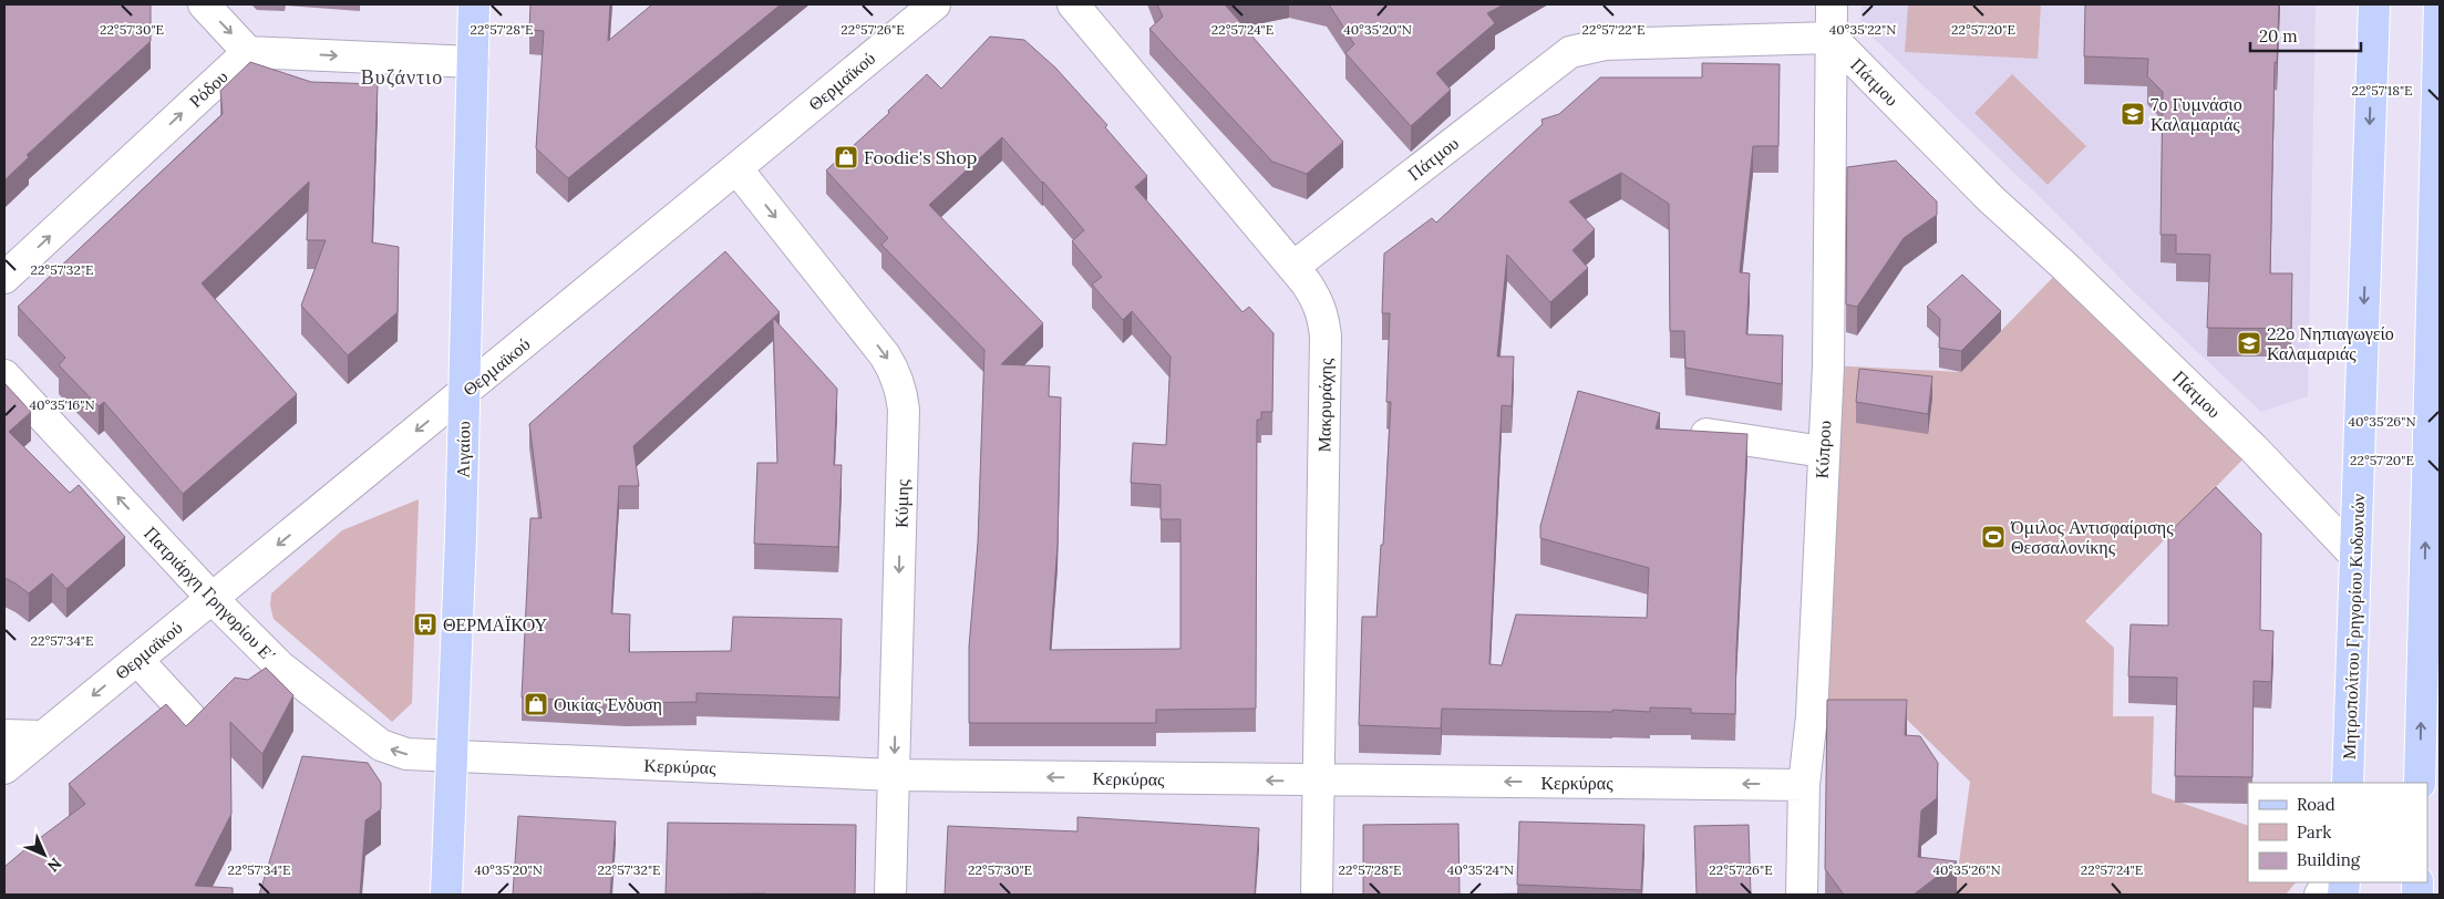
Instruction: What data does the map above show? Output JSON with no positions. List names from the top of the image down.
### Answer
{
  "streets": {
    "main road": ["Αιγαίου", "Μητροπολίτου Γρηγορίου Κυδωνιών"],
    "street": [
      "Θερμαϊκού",
      "Πάτμου",
      "Ρόδου",
      "Μακρυράχης",
      "Κύπρου",
      "Κύμης",
      "Πατριάρχη Γρηγορίου Ε΄",
      "Κερκύρας"
    ]
  },
  "crossings": [
    ["Θερμαϊκού", "Αιγαίου"],
    ["Θερμαϊκού", "Κύμης"],
    ["Θερμαϊκού", "Πατριάρχη Γρηγορίου Ε΄"],
    ["Πάτμου", "Μακρυράχης"],
    ["Πάτμου", "Κύπρου"],
    ["Πάτμου", "Μητροπολίτου Γρηγορίου Κυδωνιών"],
    ["Μακρυράχης", "Κερκύρας"],
    ["Αιγαίου", "Πατριάρχη Γρηγορίου Ε΄"],
    ["Αιγαίου", "Κερκύρας"],
    ["Κύπρου", "Κερκύρας"],
    ["Κύμης", "Κερκύρας"],
    ["Πατριάρχη Γρηγορίου Ε΄", "Κερκύρας"]
  ],
  "one_way": [
    "Θερμαϊκού",
    "Ρόδου",
    "Κύμης",
    "Πατριάρχη Γρηγορίου Ε΄",
    "Κερκύρας"
  ],
  "districts": ["Βυζάντιο"],
  "places": {
    "school or university": ["7ο Γυμνάσιο Καλαμαριάς", "22ο Νηπιαγωγείο Καλαμαριάς"],
    "shop": ["Foodie's Shop", "Οικίας Ένδυση"],
    "sports": ["Όμιλος Αντισφαίρισης Θεσσαλονίκης"],
    "bus stop": ["ΘΕΡΜΑΪΚΟΥ"]
  },
  "legend": ["Road", "Park", "Building"],
  "scale_bar": "20 m",
  "north": "bottom right",
  "coordinates": [
    "22°57'30\"E",
    "22°57'28\"E",
    "22°57'26\"E",
    "22°57'24\"E",
    "40°35'20\"N",
    "22°57'22\"E",
    "40°35'22\"N",
    "22°57'20\"E",
    "22°57'18\"E",
    "22°57'32\"E",
    "40°35'16\"N",
    "40°35'26\"N",
    "22°57'34\"E",
    "40°35'24\"N"
  ]
}
